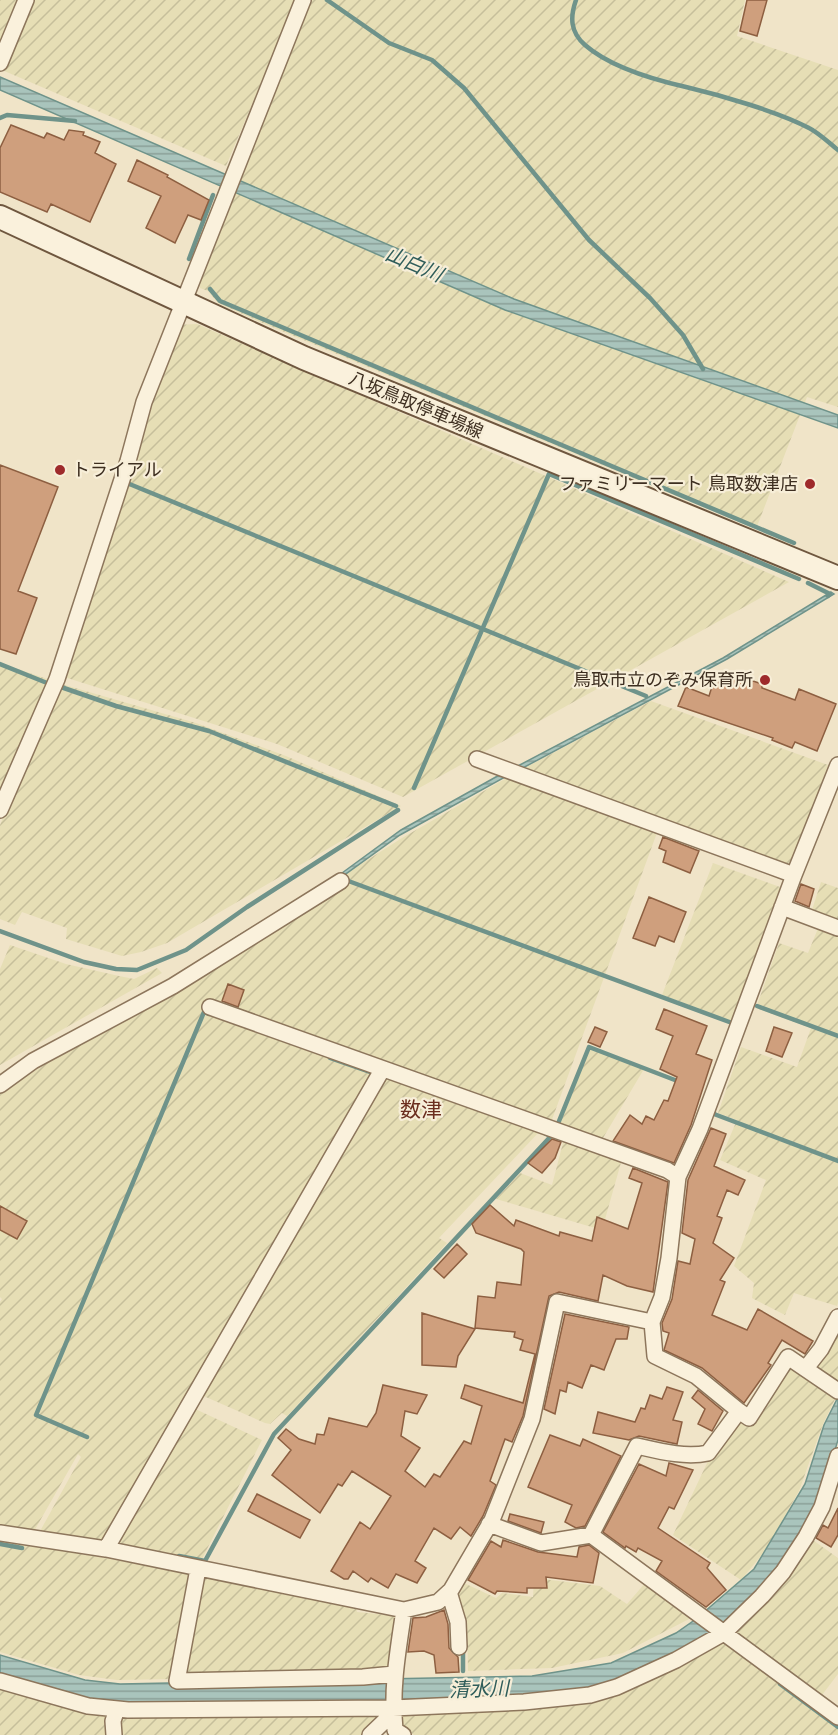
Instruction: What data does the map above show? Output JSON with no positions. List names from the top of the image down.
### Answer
{
  "streets": {
    "main road": ["八坂鳥取停車場線"]
  },
  "districts": ["数津"],
  "water": ["山白川", "清水川"],
  "places": ["トライアル", "ファミリーマート 鳥取数津店", "鳥取市立のぞみ保育所"]
}
